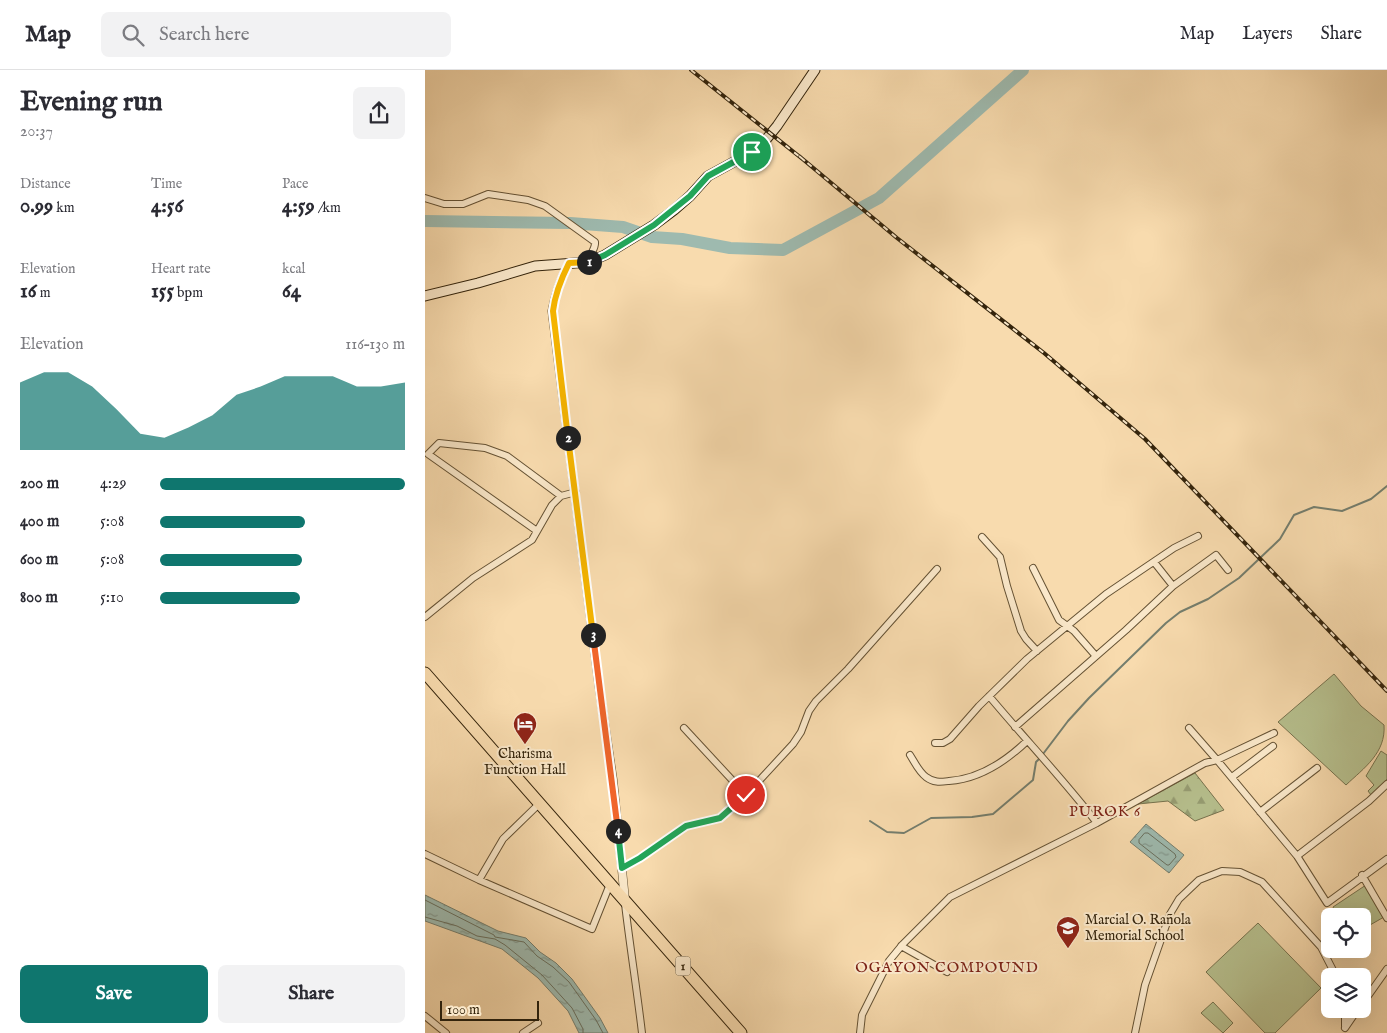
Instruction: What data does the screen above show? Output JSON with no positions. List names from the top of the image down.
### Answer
{
  "streets": {
    "highway": ["1"]
  },
  "districts": ["PUROK 6", "OGAYON COMPOUND"],
  "places": {
    "hotel": ["Charisma Function Hall"],
    "school or university": ["Marcial O. Rañola Memorial School"]
  },
  "scale_bar": "100 m",
  "page": {
    "header": "Map",
    "search": "Search here",
    "nav": ["Map", "Layers", "Share"],
    "heading": ["Evening run", "20:37"],
    "stats": [
      ["Distance", "0.99 km"],
      ["Time", "4:56"],
      ["Pace", "4:59 /km"],
      ["Elevation", "16 m"],
      ["Heart rate", "155 bpm"],
      ["kcal", "64"]
    ],
    "pins": [
      "1",
      "2",
      "3",
      "4"
    ],
    "chart": ["Elevation", "116–130 m"],
    "list": [
      {
        "name": "200 m",
        "note": "4:29"
      },
      {
        "name": "400 m",
        "note": "5:08"
      },
      {
        "name": "600 m",
        "note": "5:08"
      },
      {
        "name": "800 m",
        "note": "5:10"
      }
    ],
    "buttons": ["Save", "Share"],
    "scale": "100 m"
  }
}
